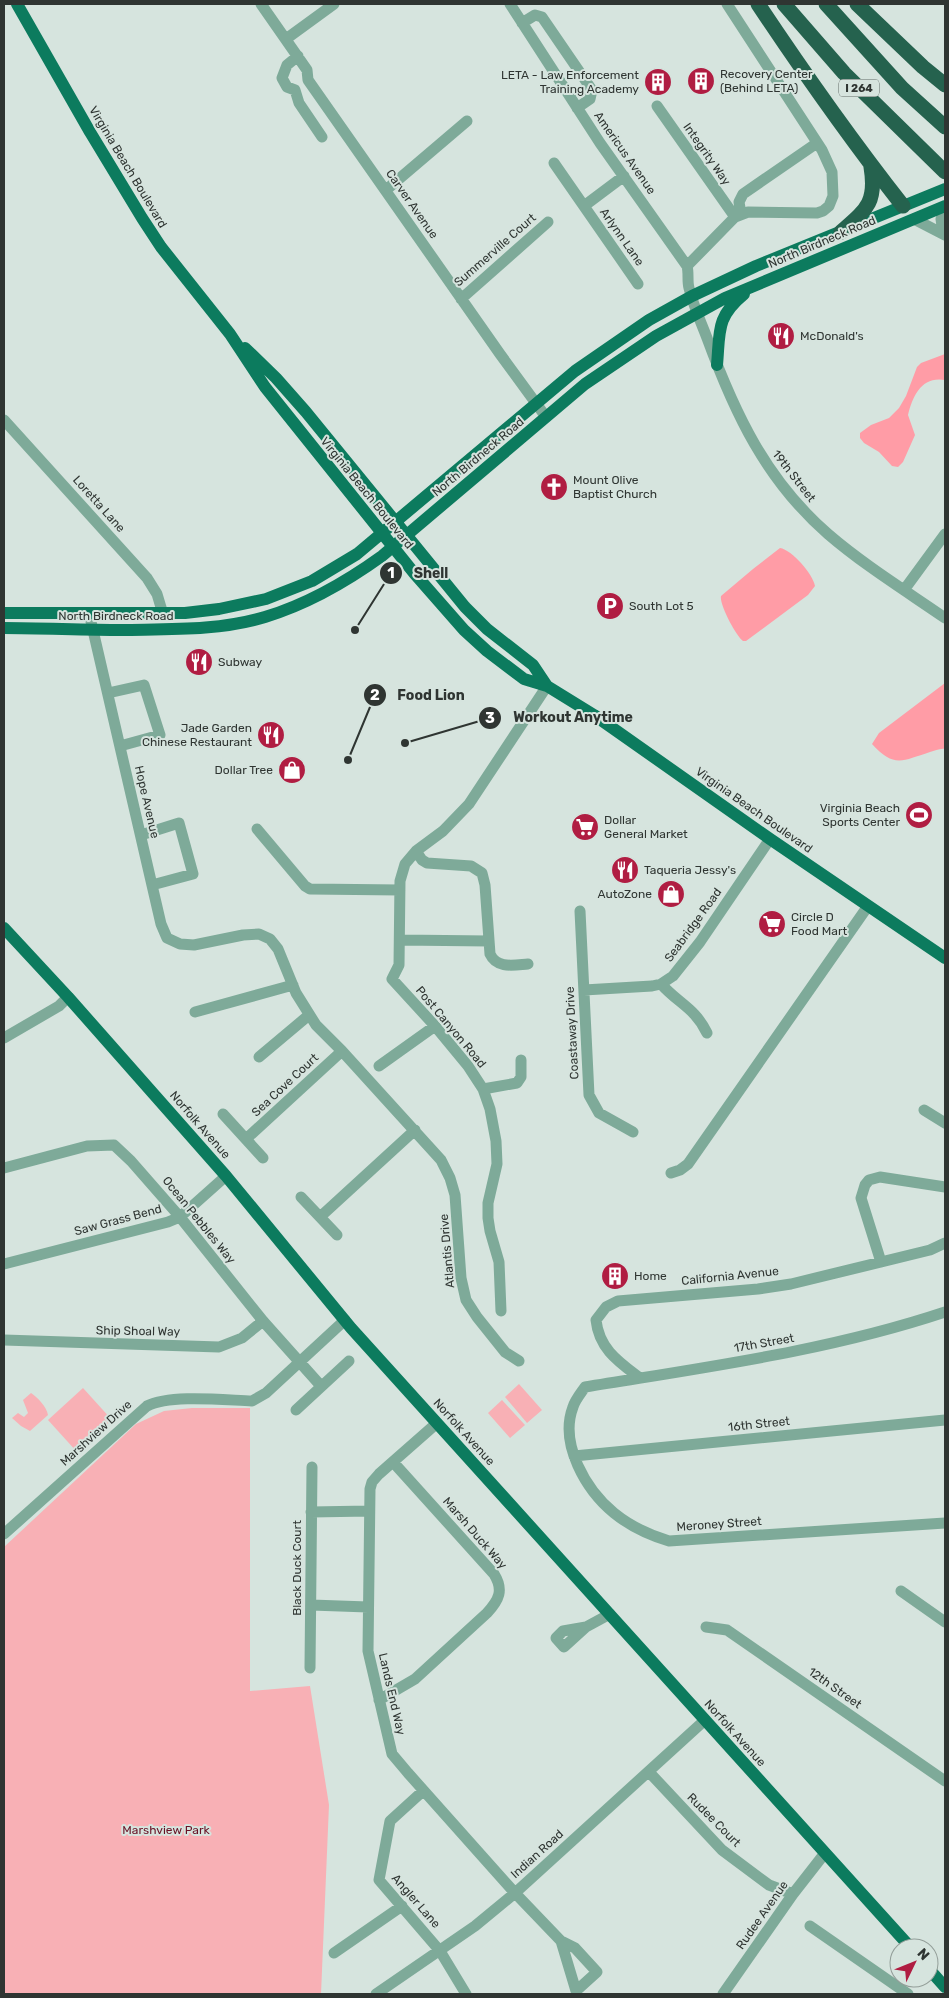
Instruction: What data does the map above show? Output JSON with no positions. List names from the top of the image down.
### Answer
{
  "streets": {
    "highway": ["I 264"],
    "main road": ["Virginia Beach Boulevard", "North Birdneck Road", "Norfolk Avenue"],
    "street": [
      "Americus Avenue",
      "Integrity Way",
      "Carver Avenue",
      "Arlynn Lane",
      "Summerville Court",
      "19th Street",
      "Loretta Lane",
      "Hope Avenue",
      "Seabridge Road",
      "Post Canyon Road",
      "Coastaway Drive",
      "Sea Cove Court",
      "Saw Grass Bend",
      "Ocean Pebbles Way",
      "Atlantis Drive",
      "California Avenue",
      "Ship Shoal Way",
      "17th Street",
      "16th Street",
      "Marshview Drive",
      "Meroney Street",
      "Marsh Duck Way",
      "Black Duck Court",
      "12th Street",
      "Lands End Way",
      "Rudee Court",
      "Indian Road",
      "Angler Lane",
      "Rudee Avenue"
    ]
  },
  "crossings": [
    ["Americus Avenue", "Arlynn Lane"],
    ["Americus Avenue", "19th Street"],
    ["Virginia Beach Boulevard", "North Birdneck Road"],
    ["Virginia Beach Boulevard", "Seabridge Road"],
    ["Carver Avenue", "North Birdneck Road"],
    ["Carver Avenue", "Summerville Court"],
    ["North Birdneck Road", "19th Street"],
    ["North Birdneck Road", "Loretta Lane"],
    ["North Birdneck Road", "Hope Avenue"],
    ["Hope Avenue", "Atlantis Drive"],
    ["Sea Cove Court", "Atlantis Drive"],
    ["Norfolk Avenue", "Saw Grass Bend"],
    ["Norfolk Avenue", "Marshview Drive"],
    ["Norfolk Avenue", "Lands End Way"],
    ["Norfolk Avenue", "Indian Road"],
    ["Norfolk Avenue", "Rudee Avenue"],
    ["Saw Grass Bend", "Ocean Pebbles Way"],
    ["Ocean Pebbles Way", "Ship Shoal Way"],
    ["Ocean Pebbles Way", "Marshview Drive"],
    ["California Avenue", "17th Street"],
    ["17th Street", "Meroney Street"],
    ["16th Street", "Meroney Street"],
    ["Marsh Duck Way", "Lands End Way"],
    ["Lands End Way", "Indian Road"],
    ["Lands End Way", "Angler Lane"],
    ["Rudee Court", "Indian Road"],
    ["Rudee Court", "Rudee Avenue"],
    ["Indian Road", "Angler Lane"]
  ],
  "parks": ["Marshview Park"],
  "places": {
    "building": ["Recovery Center (Behind LETA)", "LETA - Law Enforcement Training Academy", "Home"],
    "restaurant": [
      "McDonald's",
      "Subway",
      "Jade Garden Chinese Restaurant",
      "Taqueria Jessy's"
    ],
    "church": ["Mount Olive Baptist Church"],
    "parking": ["South Lot 5"],
    "other": ["Shell", "Workout Anytime", "Food Lion"],
    "shop": ["Dollar Tree", "AutoZone"],
    "sports": ["Virginia Beach Sports Center"],
    "supermarket": ["Dollar General Market", "Circle D Food Mart"]
  },
  "north": "top right"
}
